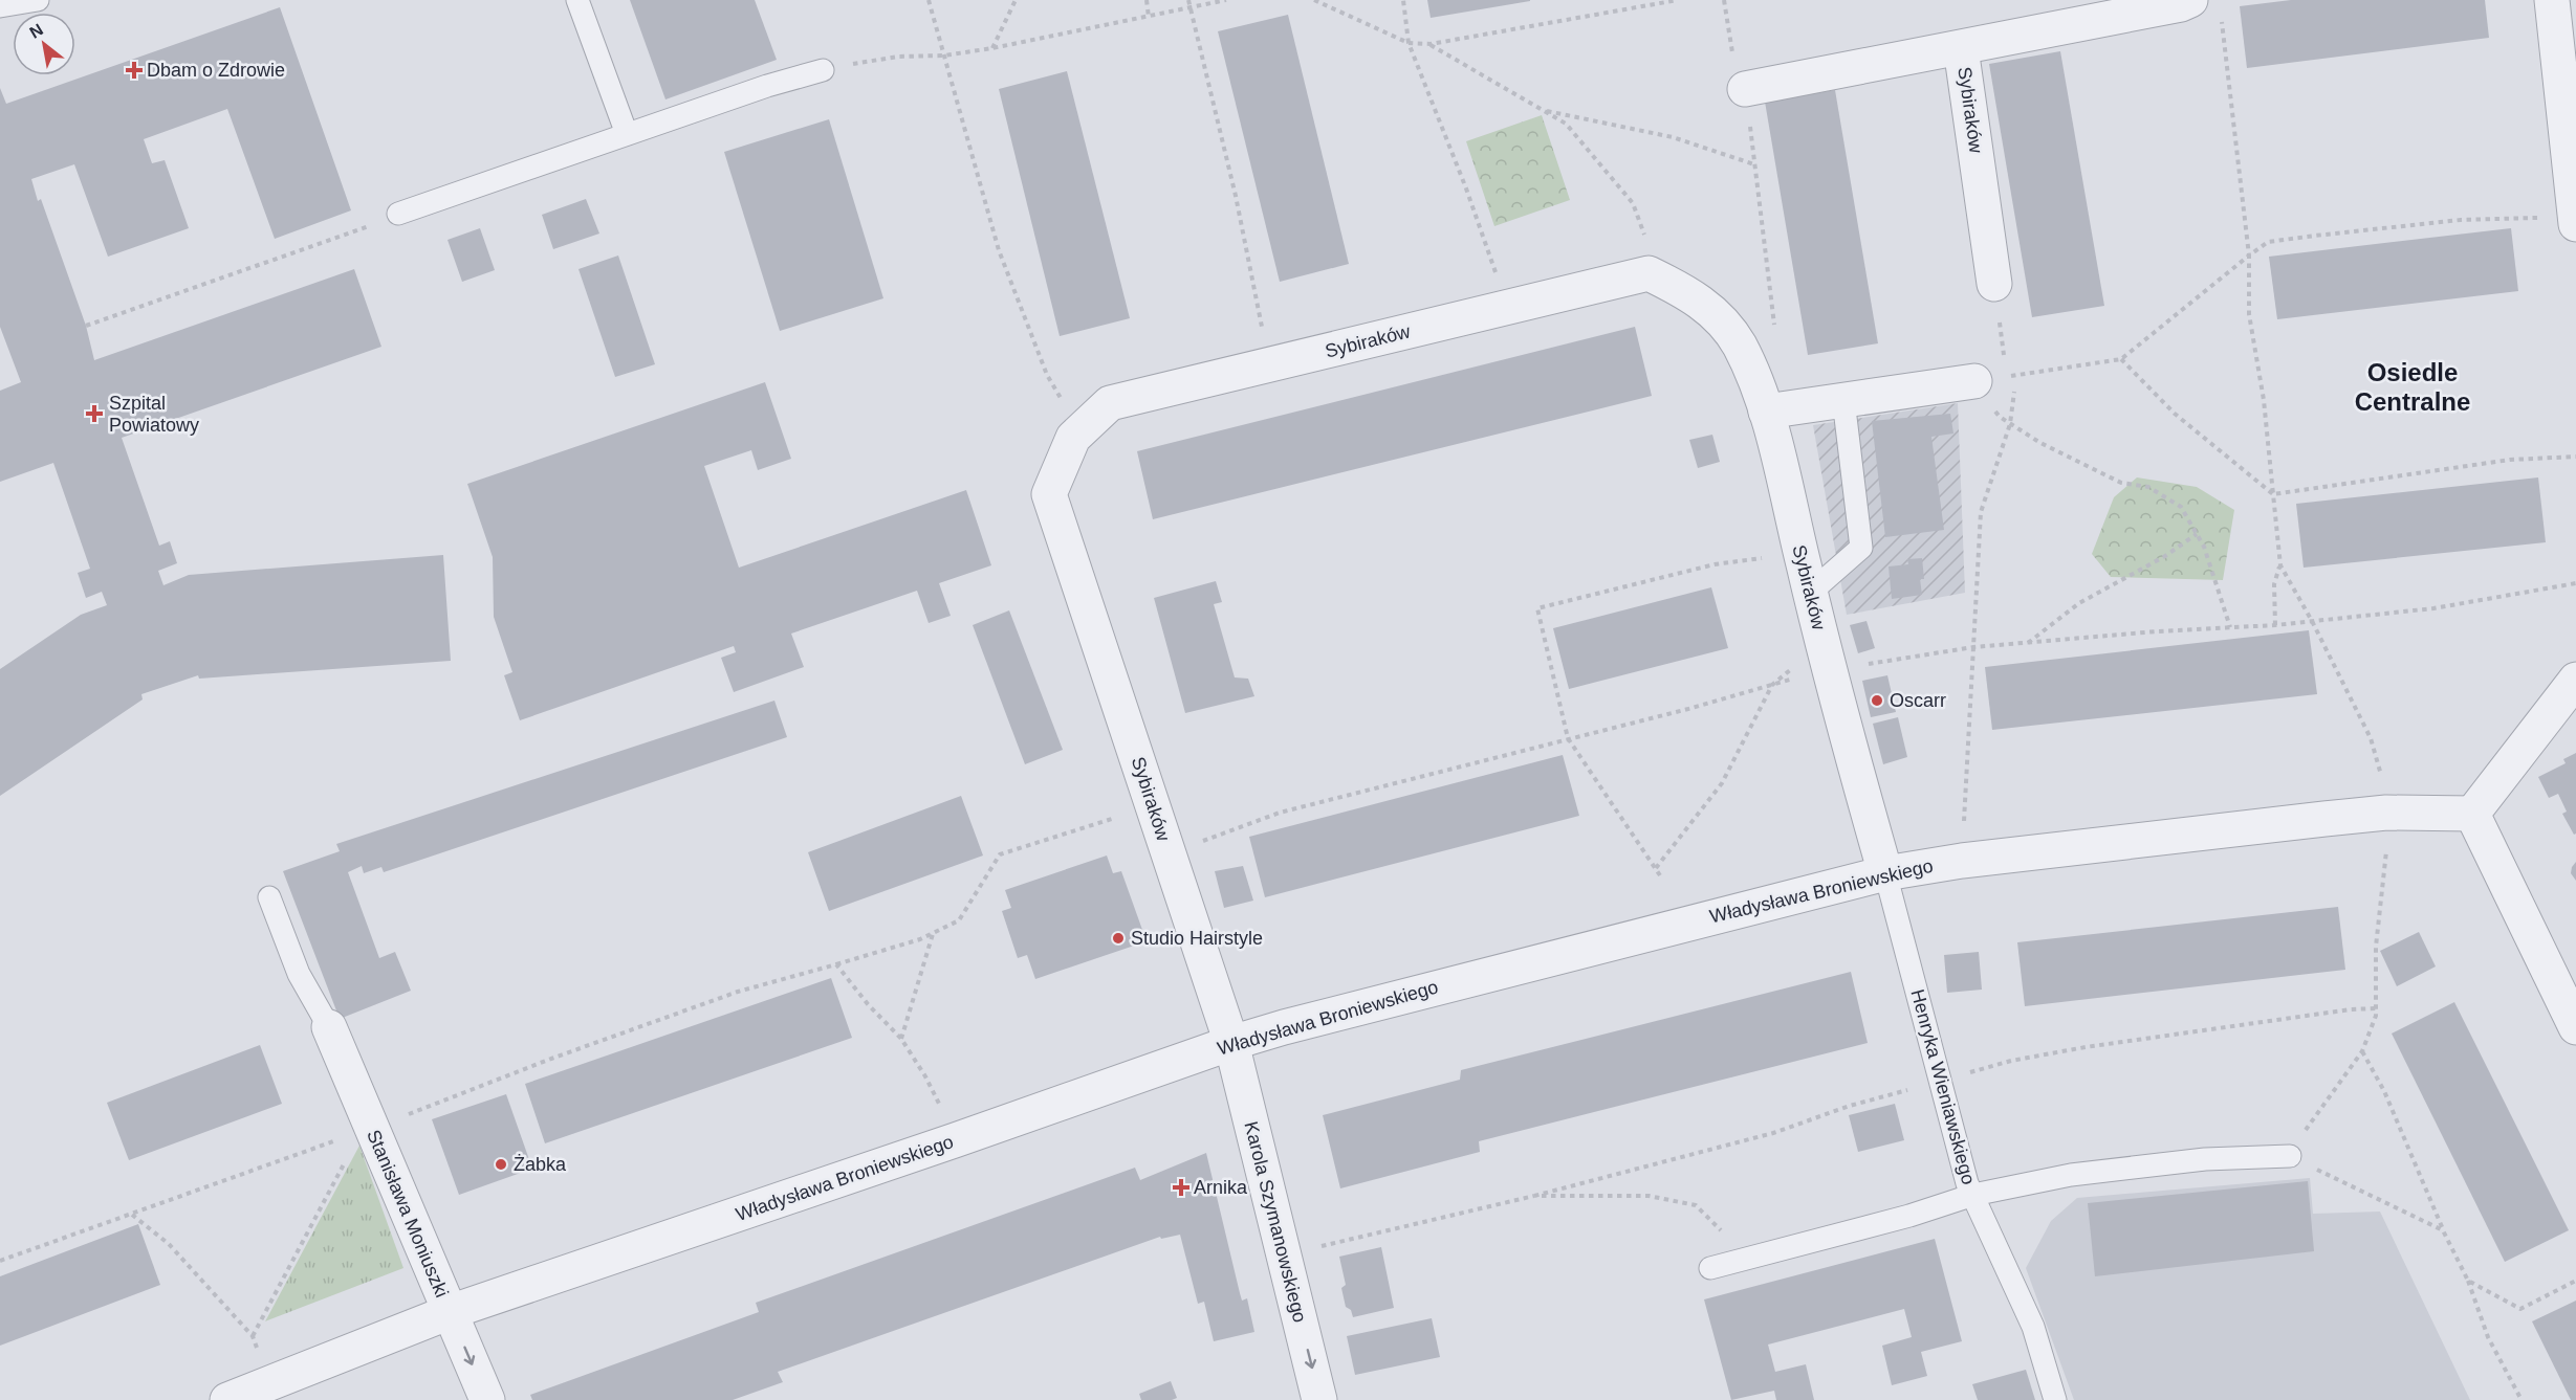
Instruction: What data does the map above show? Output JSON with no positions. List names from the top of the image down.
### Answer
{
  "streets": {
    "street": [
      "Sybiraków",
      "Władysława Broniewskiego",
      "Stanisława Moniuszki",
      "Karola Szymanowskiego"
    ],
    "lane": ["Henryka Wieniawskiego"]
  },
  "crossings": [
    ["Sybiraków", "Władysława Broniewskiego"],
    ["Sybiraków", "Henryka Wieniawskiego"],
    ["Sybiraków", "Karola Szymanowskiego"],
    ["Władysława Broniewskiego", "Henryka Wieniawskiego"],
    ["Władysława Broniewskiego", "Stanisława Moniuszki"],
    ["Władysława Broniewskiego", "Karola Szymanowskiego"]
  ],
  "one_way": ["Karola Szymanowskiego"],
  "districts": ["Osiedle Centralne"],
  "places": {
    "health": ["Dbam o Zdrowie", "Szpital Powiatowy", "Arnika"],
    "other": ["Oscarr", "Studio Hairstyle", "Żabka"]
  },
  "north": "top left"
}
